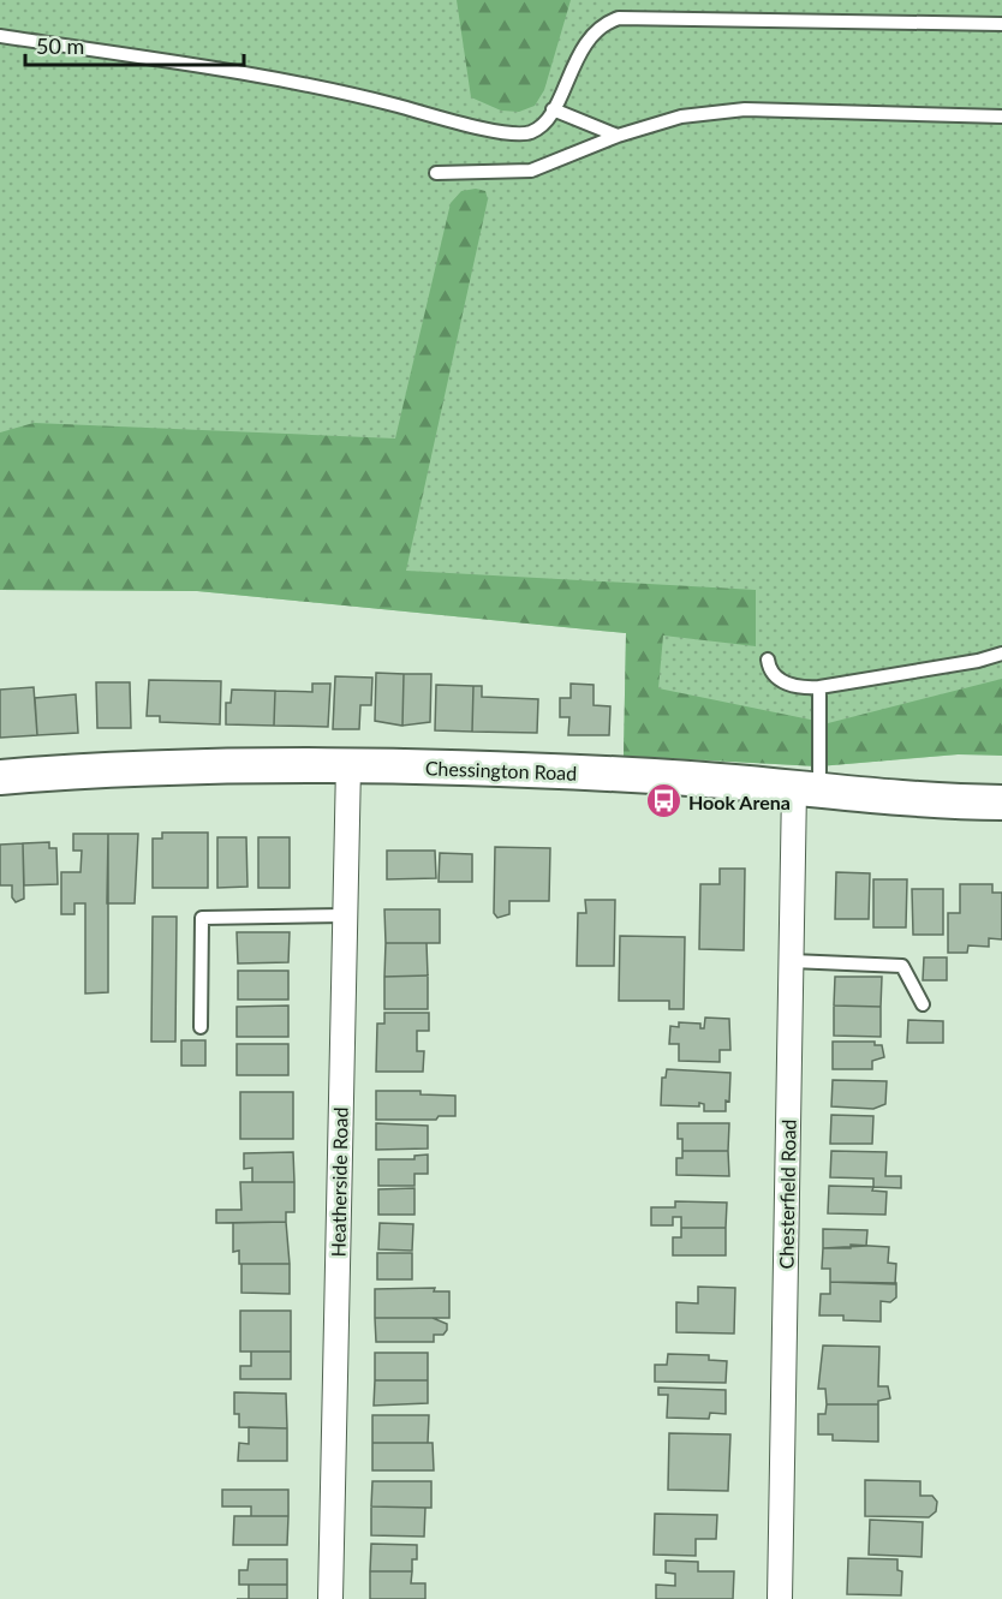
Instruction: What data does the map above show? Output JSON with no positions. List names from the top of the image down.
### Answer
{
  "streets": {
    "main road": ["Chessington Road"],
    "street": ["Heatherside Road", "Chesterfield Road"]
  },
  "crossings": [
    ["Chessington Road", "Heatherside Road"],
    ["Chessington Road", "Chesterfield Road"]
  ],
  "places": {
    "bus stop": ["Hook Arena"]
  },
  "scale_bar": "50 m"
}
